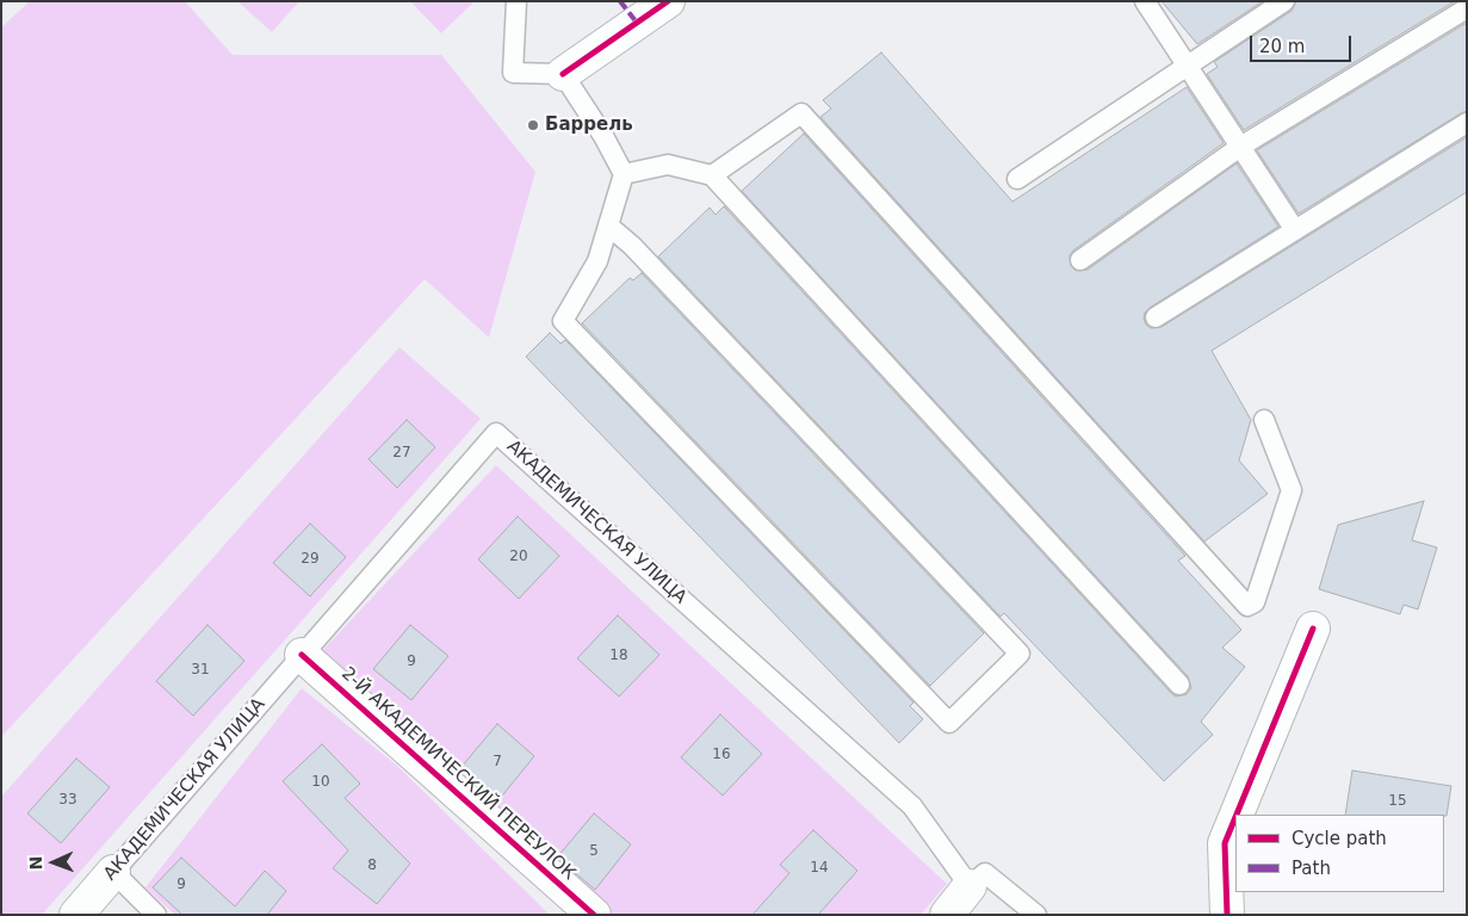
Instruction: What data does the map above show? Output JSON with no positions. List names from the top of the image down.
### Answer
{
  "streets": {
    "street": ["АКАДЕМИЧЕСКАЯ УЛИЦА", "2-Й АКАДЕМИЧЕСКИЙ ПЕРЕУЛОК"]
  },
  "crossings": [
    ["АКАДЕМИЧЕСКАЯ УЛИЦА", "2-Й АКАДЕМИЧЕСКИЙ ПЕРЕУЛОК"]
  ],
  "places": ["Баррель"],
  "house_numbers": [
    "27",
    "20",
    "29",
    "18",
    "9",
    "31",
    "16",
    "7",
    "10",
    "33",
    "15",
    "5",
    "8",
    "14",
    "9"
  ],
  "legend": ["Cycle path", "Path"],
  "scale_bar": "20 m",
  "north": "left"
}
